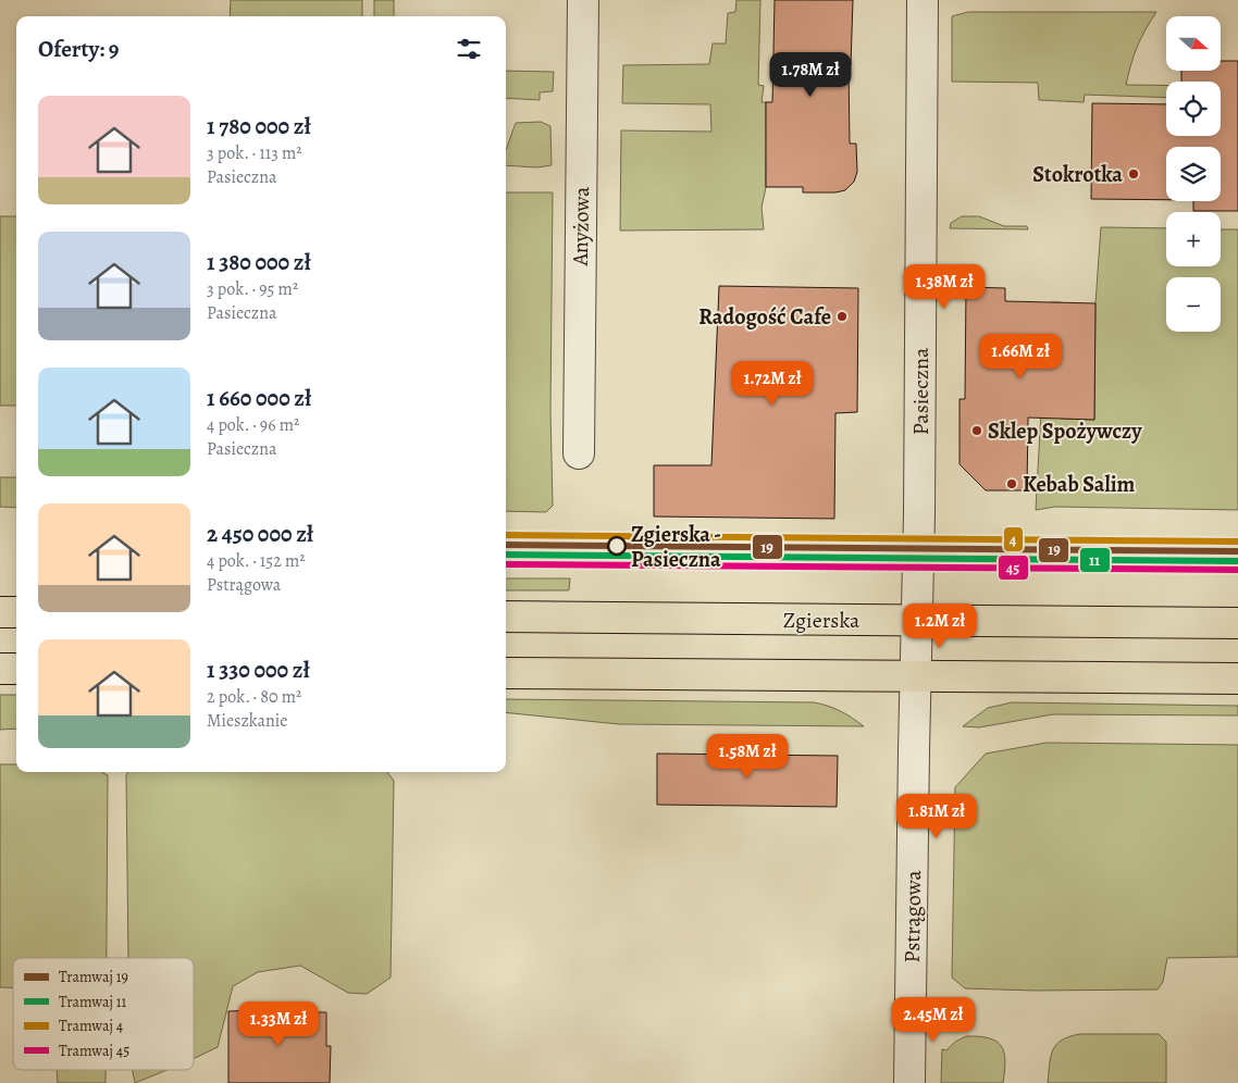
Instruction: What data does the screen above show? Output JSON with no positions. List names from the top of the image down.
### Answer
{
  "streets": {
    "main road": ["Zgierska"],
    "street": ["Anyżowa", "Pasieczna", "Pstrągowa"]
  },
  "crossings": [
    ["Pasieczna", "Zgierska"],
    ["Pasieczna", "Pstrągowa"],
    ["Zgierska", "Pstrągowa"]
  ],
  "places": [
    "Stokrotka",
    "Radogość Cafe",
    "Sklep Spożywczy",
    "Kebab Salim",
    "Zgierska - Pasieczna"
  ],
  "lines": [
    "tram line 4",
    "tram line 19",
    "tram line 11",
    "tram line 45"
  ],
  "legend": [
    "Tramwaj 19",
    "Tramwaj 11",
    "Tramwaj 4",
    "Tramwaj 45"
  ],
  "north": "right",
  "page": {
    "map_buttons": ["+", "−"],
    "heading": "Oferty: 9",
    "price": [
      "1.78M zł",
      "1.38M zł",
      "1.66M zł",
      "1.72M zł",
      "1.2M zł",
      "1.58M zł",
      "1.81M zł",
      "2.45M zł",
      "1.33M zł"
    ],
    "list": [
      {
        "name": "1 780 000 zł",
        "note": "3 pok. · 113 m² · Pasieczna"
      },
      {
        "name": "1 380 000 zł",
        "note": "3 pok. · 95 m² · Pasieczna"
      },
      {
        "name": "1 660 000 zł",
        "note": "4 pok. · 96 m² · Pasieczna"
      },
      {
        "name": "2 450 000 zł",
        "note": "4 pok. · 152 m² · Pstrągowa"
      },
      {
        "name": "1 330 000 zł",
        "note": "2 pok. · 80 m² · Mieszkanie"
      }
    ]
  }
}
